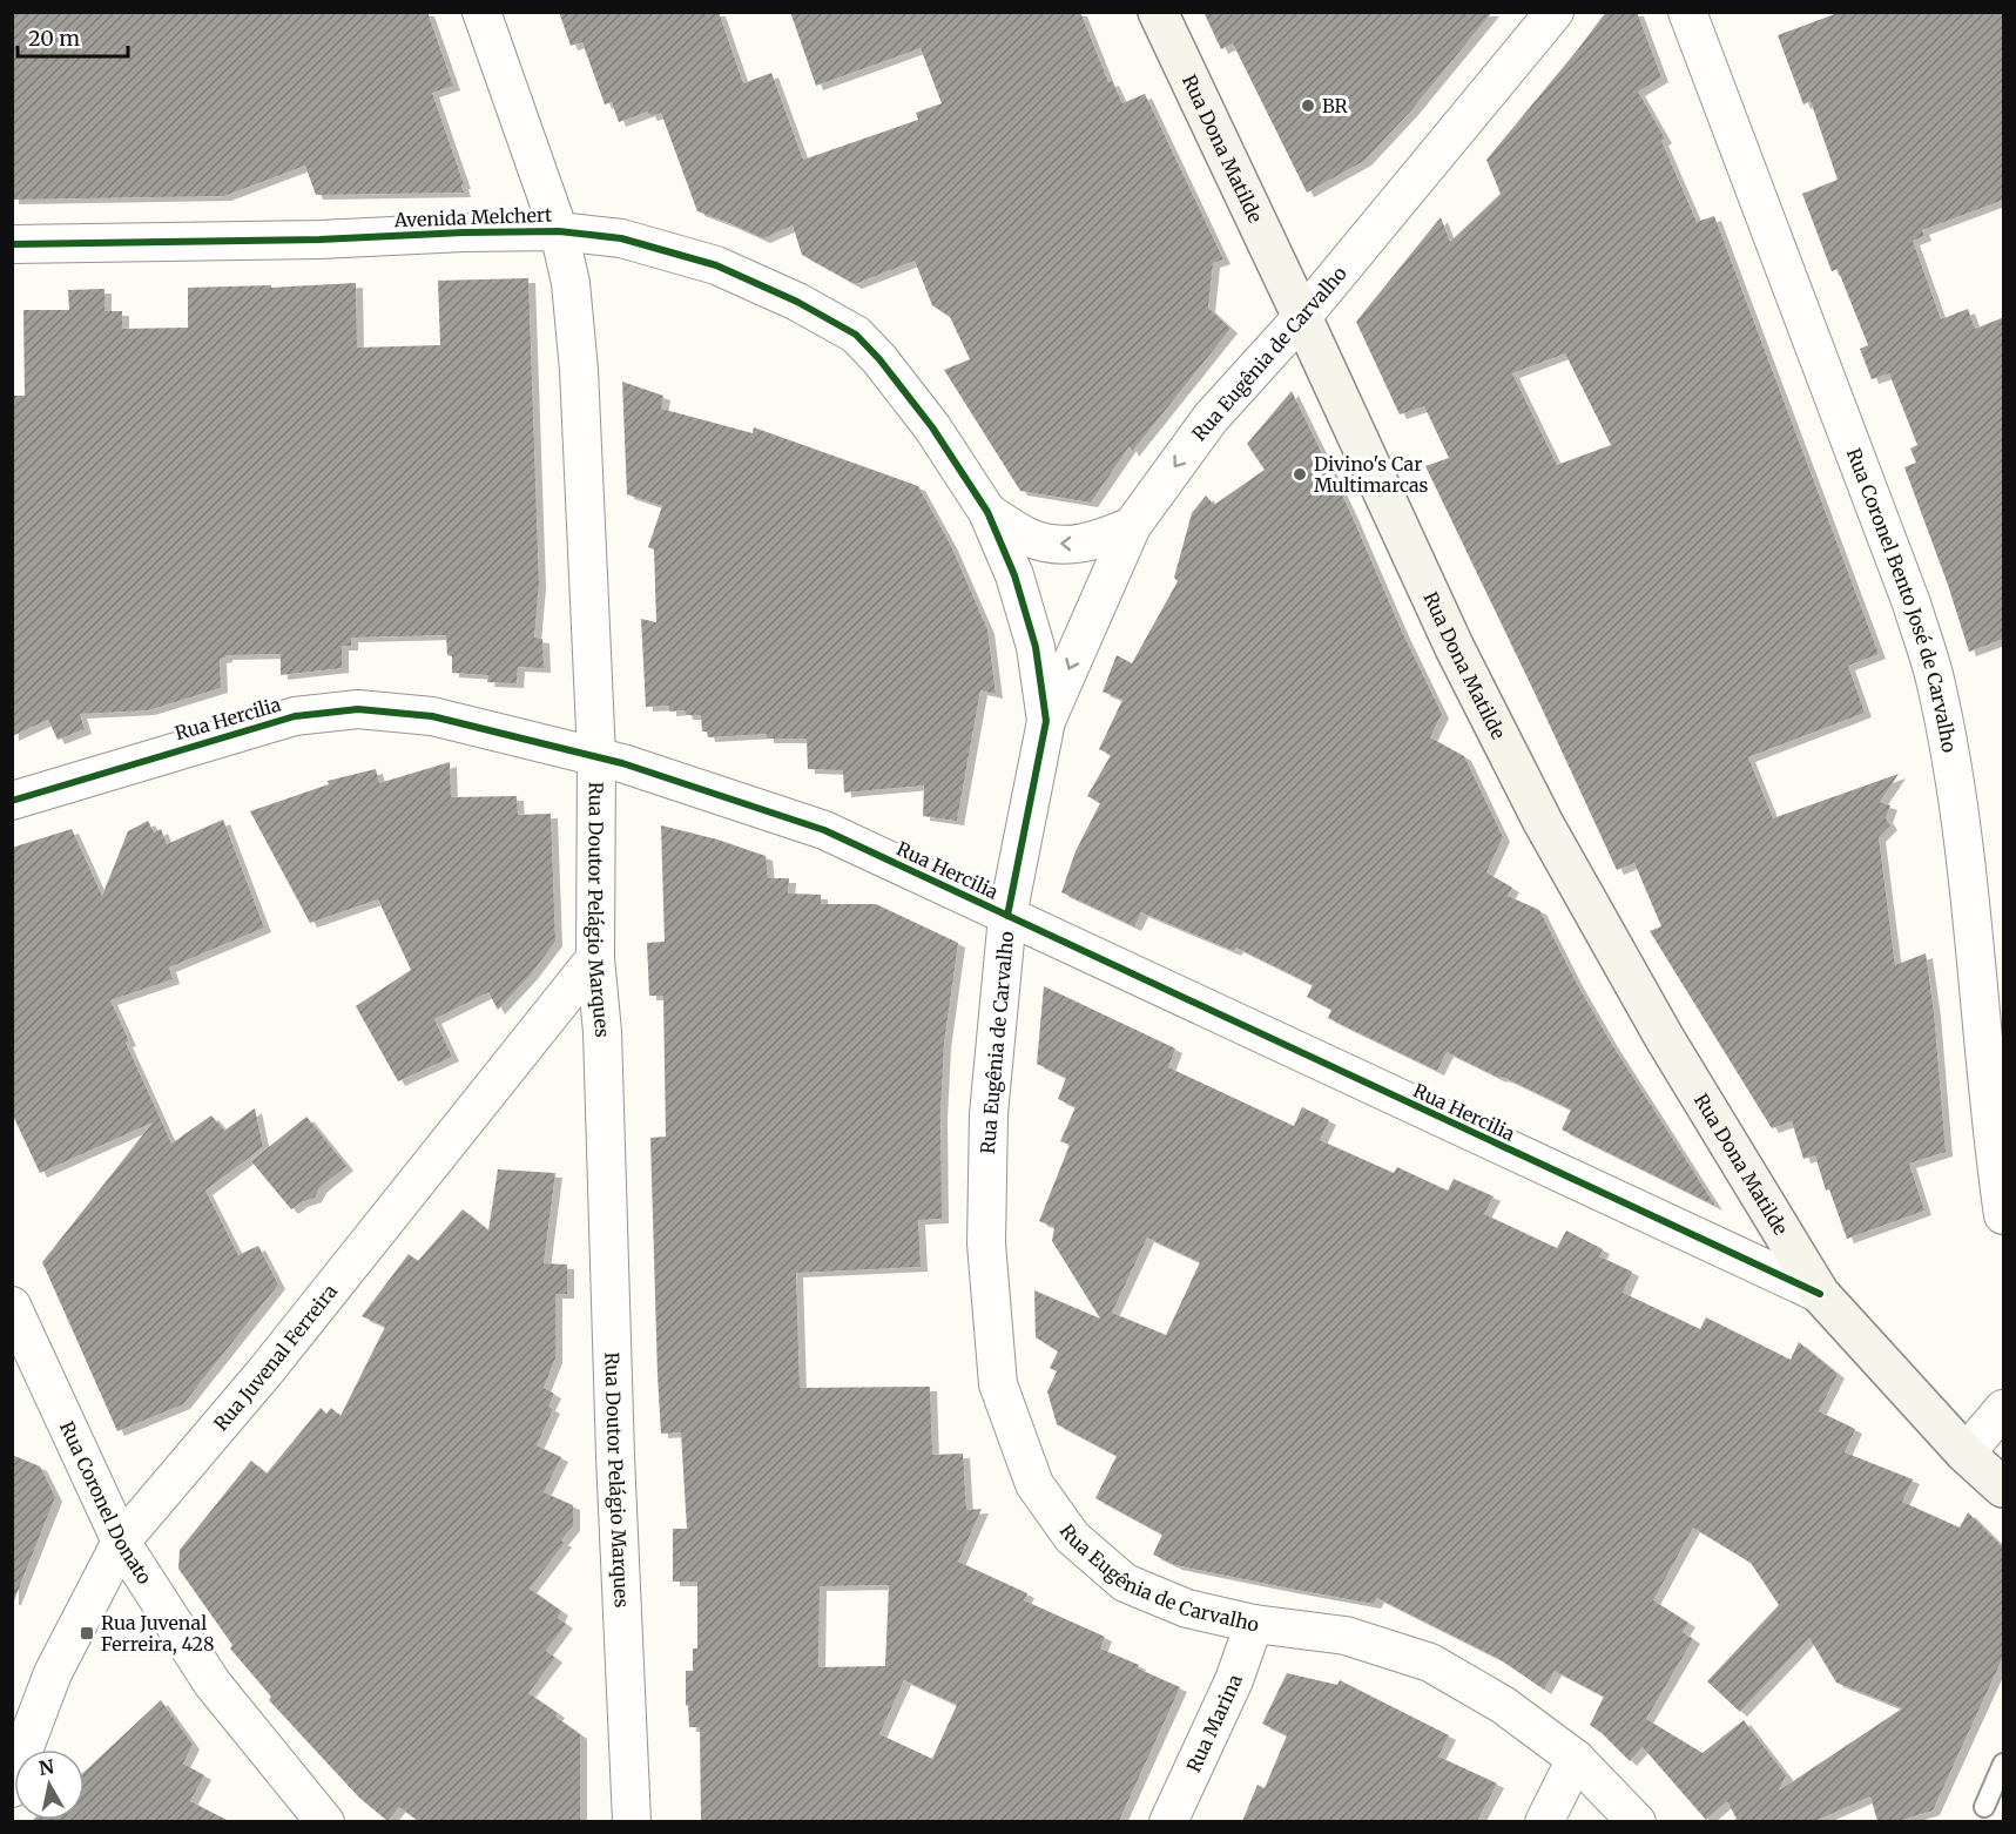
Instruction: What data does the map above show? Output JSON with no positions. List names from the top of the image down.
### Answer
{
  "streets": {
    "street": [
      "Rua Dona Matilde",
      "Avenida Melchert",
      "Rua Eugênia de Carvalho",
      "Rua Coronel Bento José de Carvalho",
      "Rua Hercilia",
      "Rua Doutor Pelágio Marques",
      "Rua Juvenal Ferreira",
      "Rua Coronel Donato",
      "Rua Marina"
    ]
  },
  "crossings": [
    ["Rua Dona Matilde", "Rua Eugênia de Carvalho"],
    ["Rua Dona Matilde", "Rua Hercilia"],
    ["Avenida Melchert", "Rua Eugênia de Carvalho"],
    ["Avenida Melchert", "Rua Doutor Pelágio Marques"],
    ["Rua Eugênia de Carvalho", "Rua Hercilia"],
    ["Rua Eugênia de Carvalho", "Rua Marina"],
    ["Rua Hercilia", "Rua Doutor Pelágio Marques"],
    ["Rua Doutor Pelágio Marques", "Rua Juvenal Ferreira"],
    ["Rua Juvenal Ferreira", "Rua Coronel Donato"]
  ],
  "places": {
    "other": ["BR", "Divino's Car Multimarcas"],
    "transit": ["Rua Juvenal Ferreira, 428"]
  },
  "scale_bar": "20 m",
  "north": "top"
}
